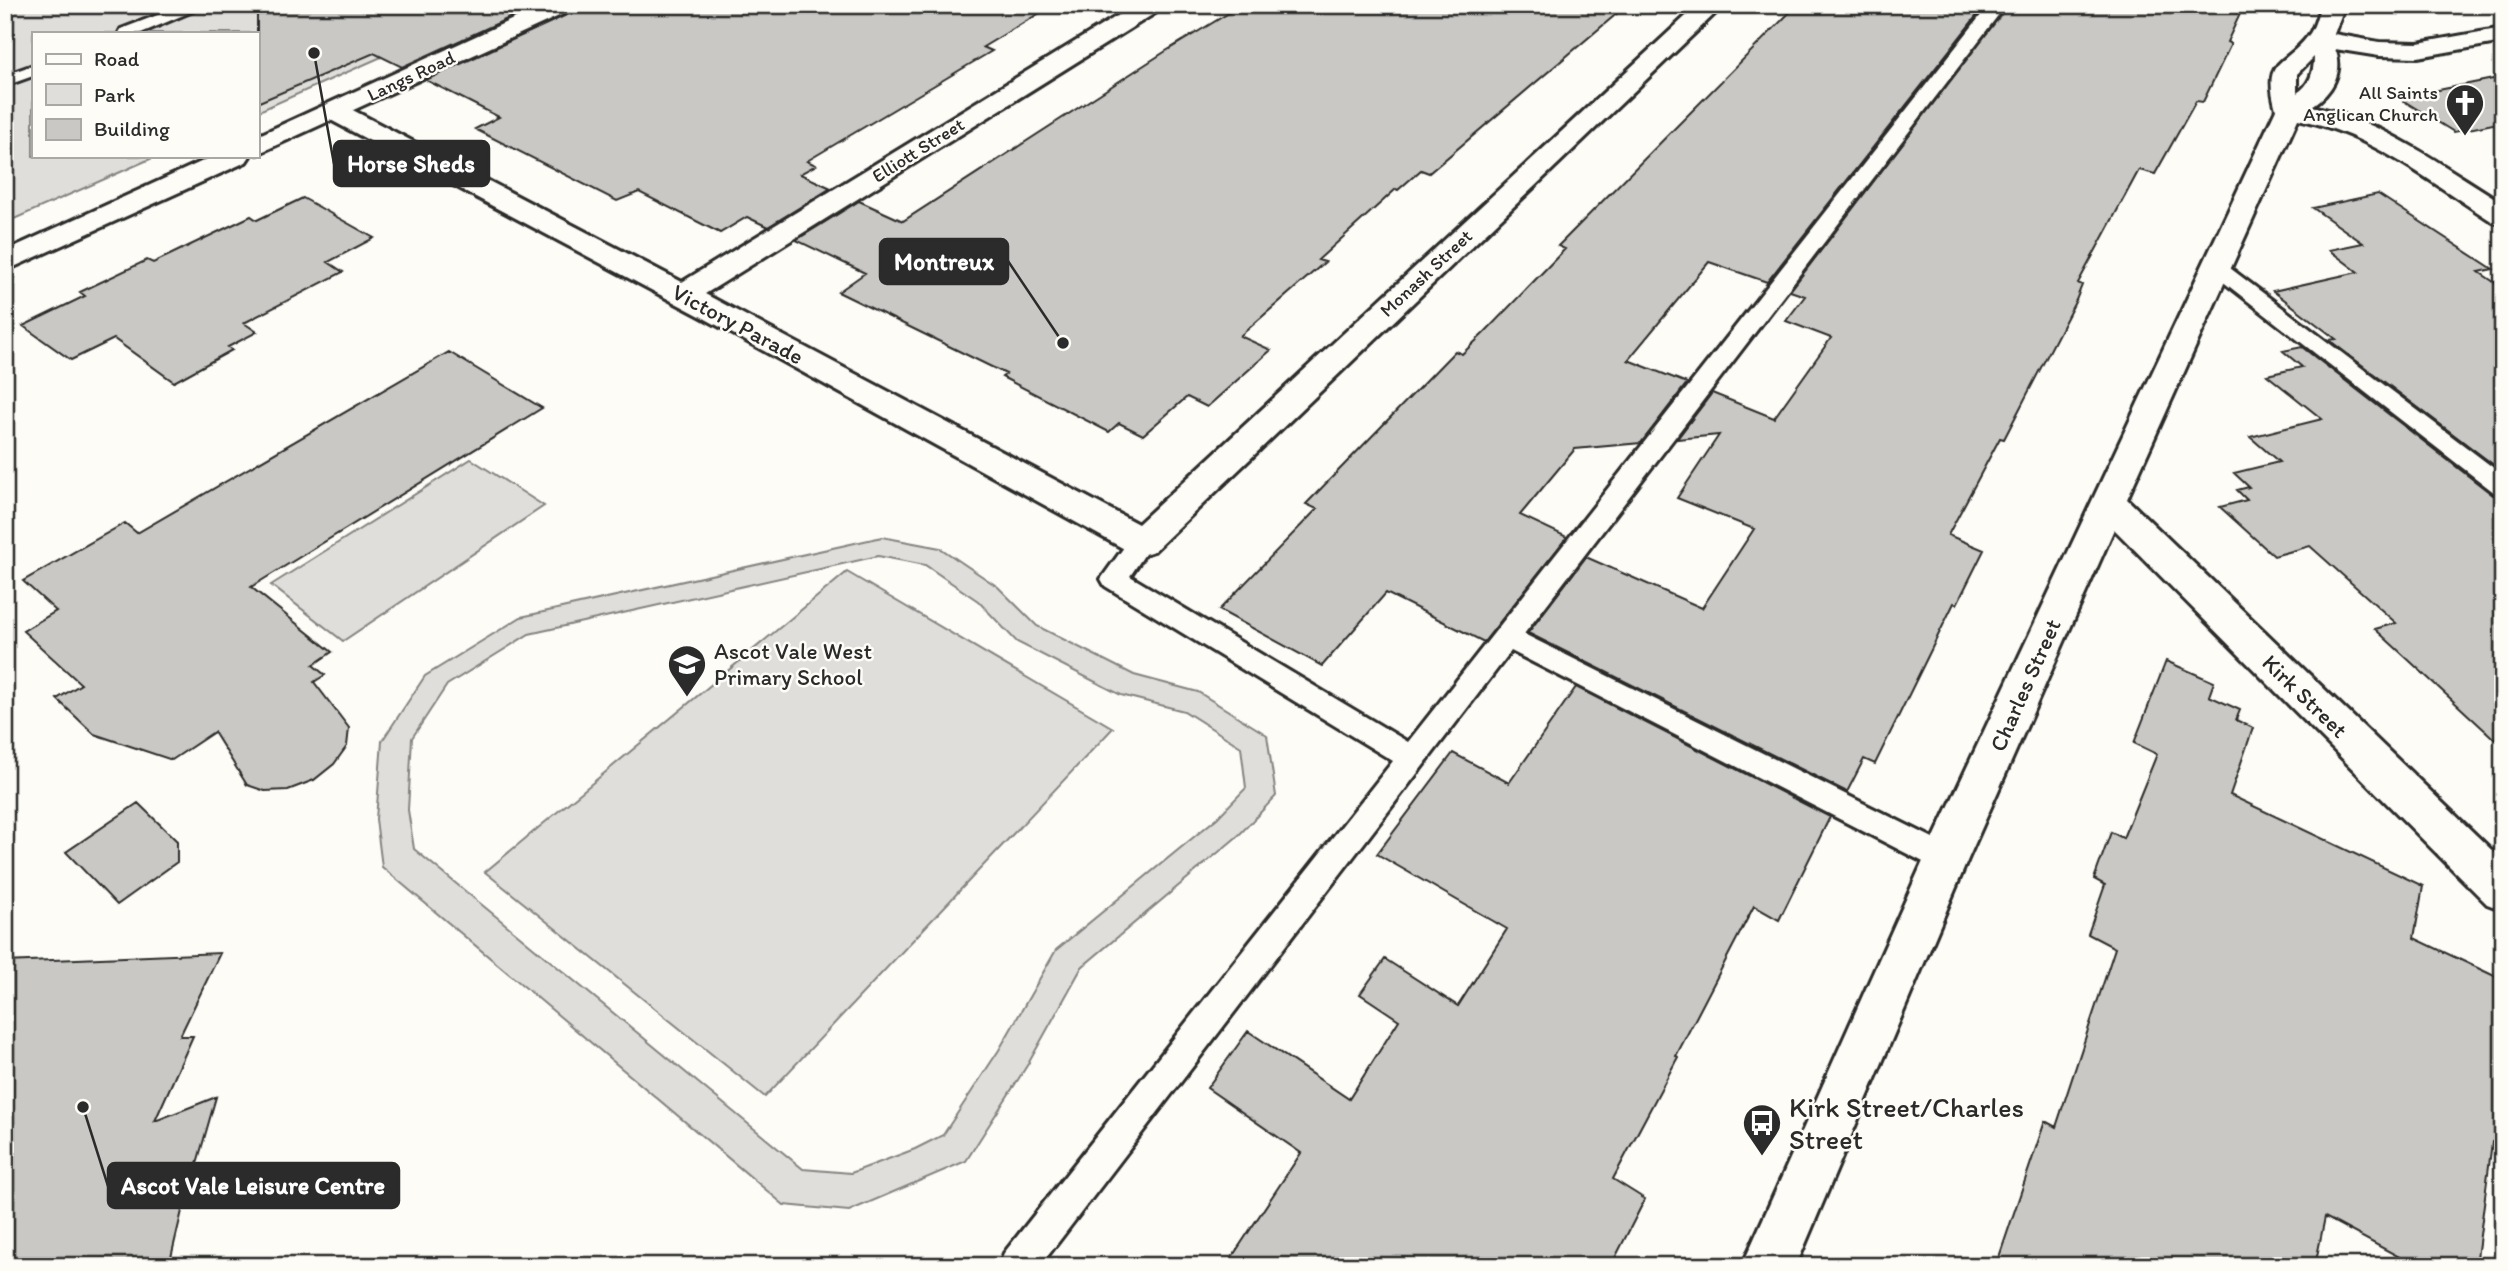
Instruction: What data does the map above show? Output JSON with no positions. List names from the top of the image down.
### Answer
{
  "streets": {
    "street": [
      "Langs Road",
      "Elliott Street",
      "Monash Street",
      "Victory Parade",
      "Charles Street",
      "Kirk Street"
    ]
  },
  "crossings": [
    ["Langs Road", "Victory Parade"],
    ["Elliott Street", "Victory Parade"],
    ["Monash Street", "Victory Parade"],
    ["Charles Street", "Kirk Street"]
  ],
  "places": {
    "other": ["Horse Sheds", "Montreux", "Ascot Vale Leisure Centre"],
    "church": ["All Saints Anglican Church"],
    "school or university": ["Ascot Vale West Primary School"],
    "bus stop": ["Kirk Street/Charles Street"]
  },
  "legend": ["Road", "Park", "Building"]
}
